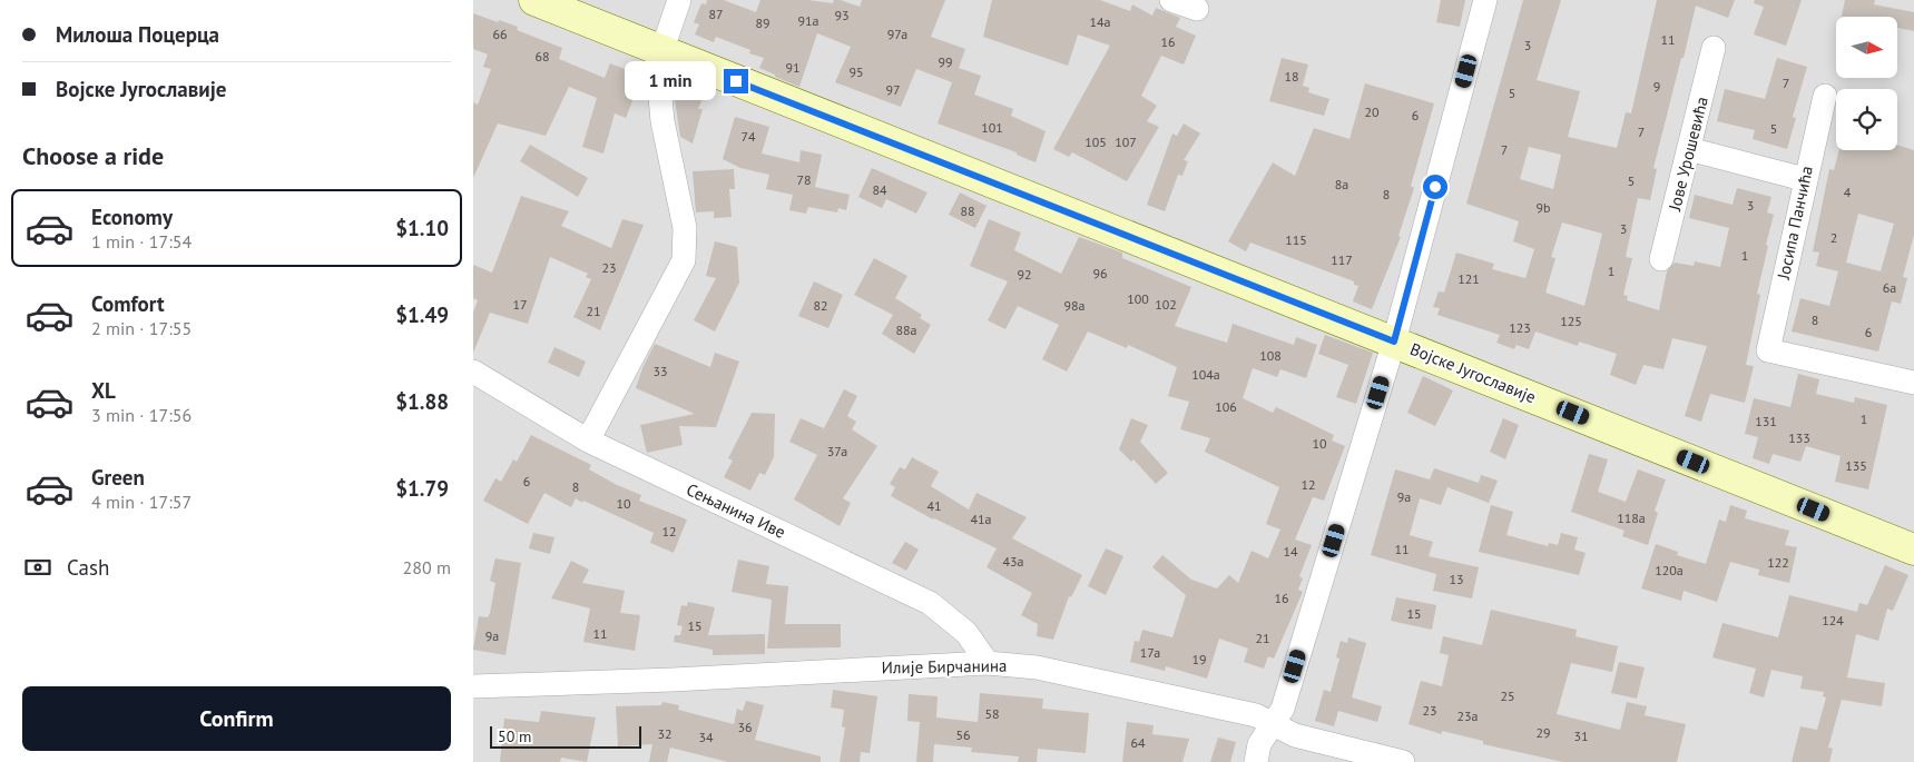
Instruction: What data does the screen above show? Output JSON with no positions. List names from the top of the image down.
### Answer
{
  "streets": {
    "main road": ["Војске Југославије"],
    "street": [
      "Јове Урошевића",
      "Јосипа Панчића",
      "Сењанина Иве",
      "Илије Бирчанина"
    ]
  },
  "crossings": [
    ["Сењанина Иве", "Илије Бирчанина"]
  ],
  "house_numbers": [
    "87",
    "93",
    "91a",
    "14a",
    "89",
    "66",
    "97a",
    "11",
    "16",
    "3",
    "68",
    "99",
    "91",
    "95",
    "18",
    "7",
    "9",
    "97",
    "5",
    "20",
    "6",
    "101",
    "5",
    "7",
    "74",
    "105",
    "107",
    "7",
    "78",
    "5",
    "8a",
    "84",
    "4",
    "8",
    "3",
    "9b",
    "88",
    "3",
    "2",
    "115",
    "1",
    "117",
    "23",
    "1",
    "96",
    "92",
    "121",
    "6a",
    "100",
    "17",
    "102",
    "82",
    "98a",
    "21",
    "8",
    "125",
    "123",
    "88a",
    "6",
    "108",
    "33",
    "104a",
    "106",
    "1",
    "131",
    "133",
    "10",
    "37a",
    "135",
    "6",
    "12",
    "8",
    "9a",
    "10",
    "41",
    "118a",
    "41a",
    "12",
    "11",
    "14",
    "43a",
    "122",
    "120a",
    "13",
    "16",
    "15",
    "124",
    "15",
    "11",
    "9a",
    "21",
    "17a",
    "19",
    "25",
    "23",
    "58",
    "23a",
    "36",
    "29",
    "32",
    "56",
    "31",
    "34",
    "64"
  ],
  "scale_bar": "50 m",
  "north": "right",
  "page": {
    "banner": ["Милоша Поцерца", "Војске Југославије"],
    "bubble": "1 min",
    "heading": "Choose a ride",
    "list": [
      {
        "name": "Economy",
        "note": "1 min · 17:54",
        "value": "$1.10"
      },
      {
        "name": "Comfort",
        "note": "2 min · 17:55",
        "value": "$1.49"
      },
      {
        "name": "XL",
        "note": "3 min · 17:56",
        "value": "$1.88"
      },
      {
        "name": "Green",
        "note": "4 min · 17:57",
        "value": "$1.79"
      }
    ],
    "pay": ["Cash", "280 m"],
    "buttons": "Confirm",
    "scale": "50 m"
  }
}
